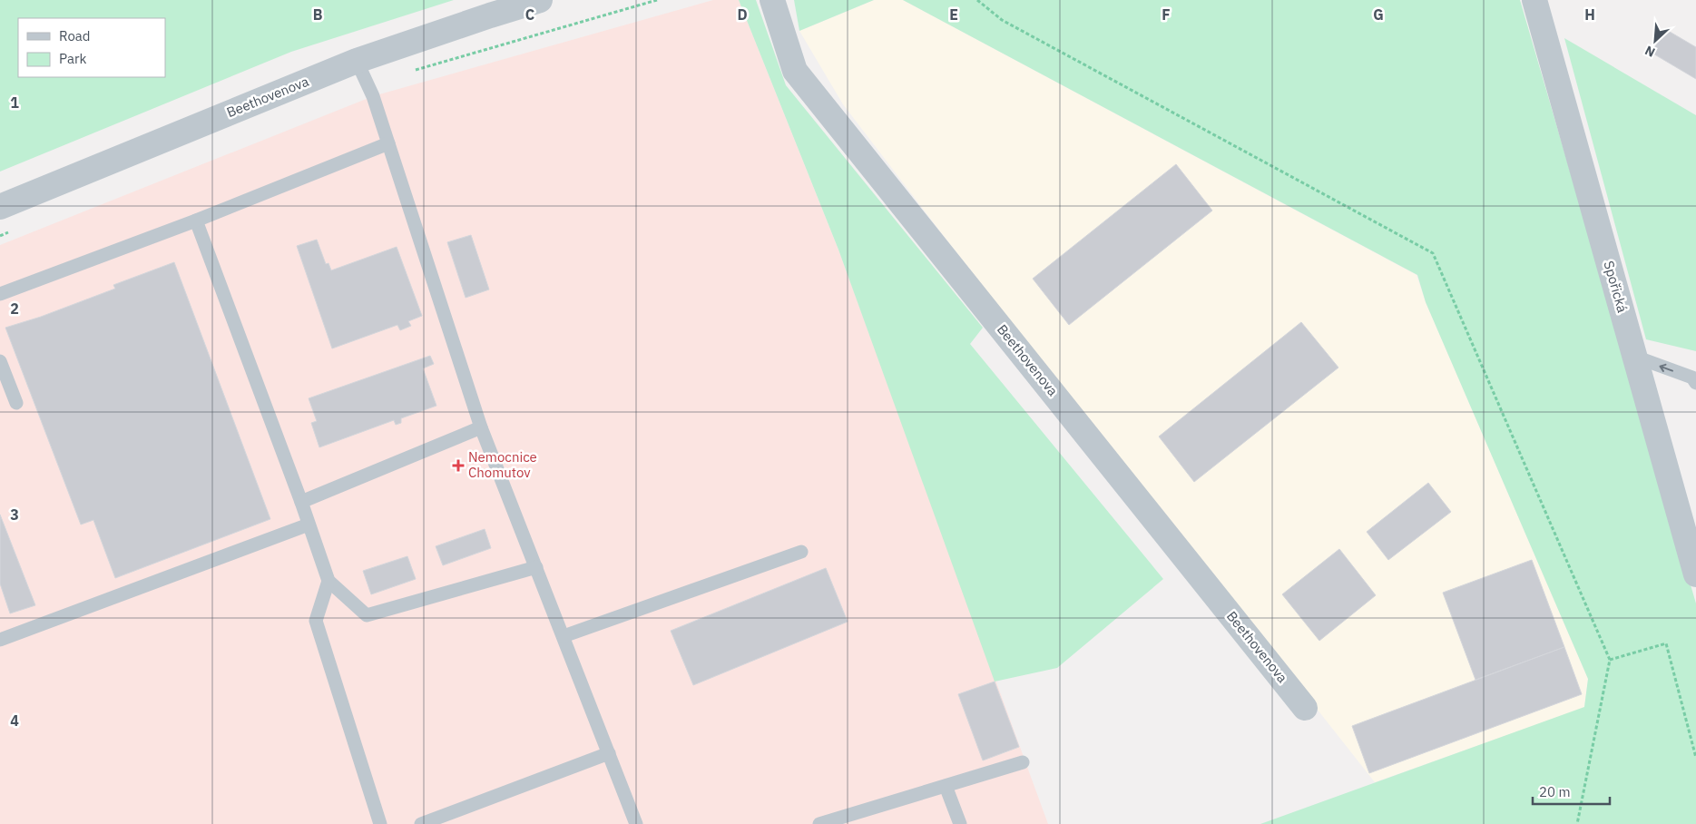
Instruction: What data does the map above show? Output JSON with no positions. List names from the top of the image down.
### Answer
{
  "streets": {
    "street": ["Beethovenova", "Spořická"]
  },
  "places": {
    "health": ["Nemocnice Chomutov"]
  },
  "legend": ["Road", "Park"],
  "scale_bar": "20 m",
  "north": "bottom left",
  "grid": {
    "columns": [
      "B",
      "C",
      "D",
      "E",
      "F",
      "G",
      "H"
    ],
    "rows": [
      "1",
      "2",
      "3",
      "4"
    ]
  }
}
